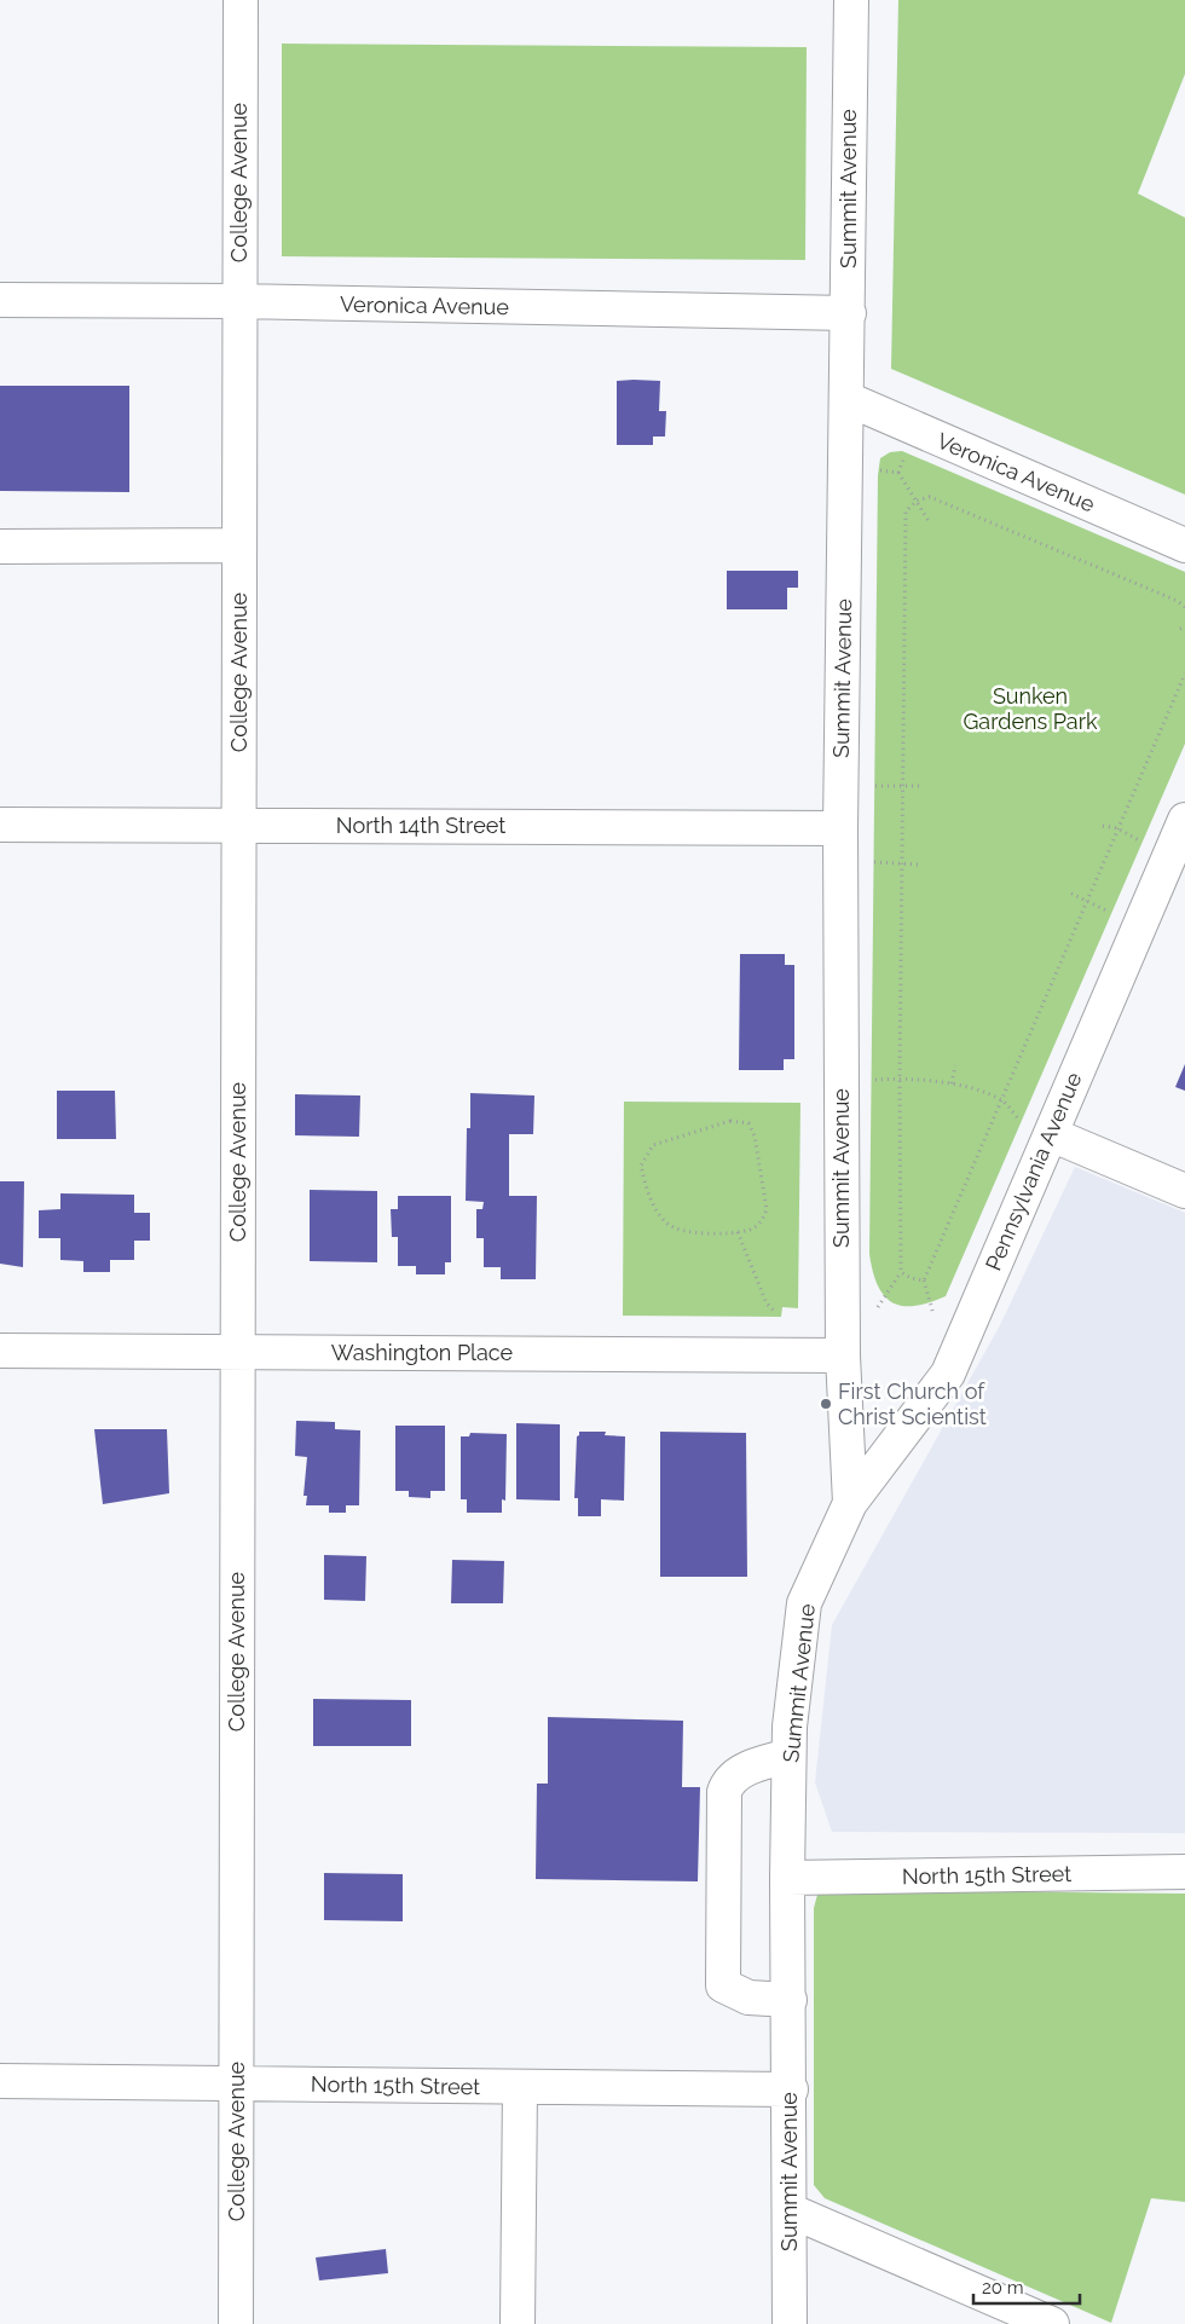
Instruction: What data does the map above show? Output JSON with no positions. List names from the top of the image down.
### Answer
{
  "streets": {
    "street": [
      "College Avenue",
      "Summit Avenue",
      "Veronica Avenue",
      "North 14th Street",
      "Pennsylvania Avenue",
      "Washington Place",
      "North 15th Street"
    ]
  },
  "crossings": [
    ["College Avenue", "Veronica Avenue"],
    ["College Avenue", "North 14th Street"],
    ["College Avenue", "Washington Place"],
    ["College Avenue", "North 15th Street"],
    ["Summit Avenue", "Veronica Avenue"],
    ["Summit Avenue", "North 14th Street"],
    ["Summit Avenue", "Pennsylvania Avenue"],
    ["Summit Avenue", "Washington Place"],
    ["Summit Avenue", "North 15th Street"]
  ],
  "parks": ["Sunken Gardens Park"],
  "places": ["First Church of Christ Scientist"],
  "scale_bar": "20 m"
}
